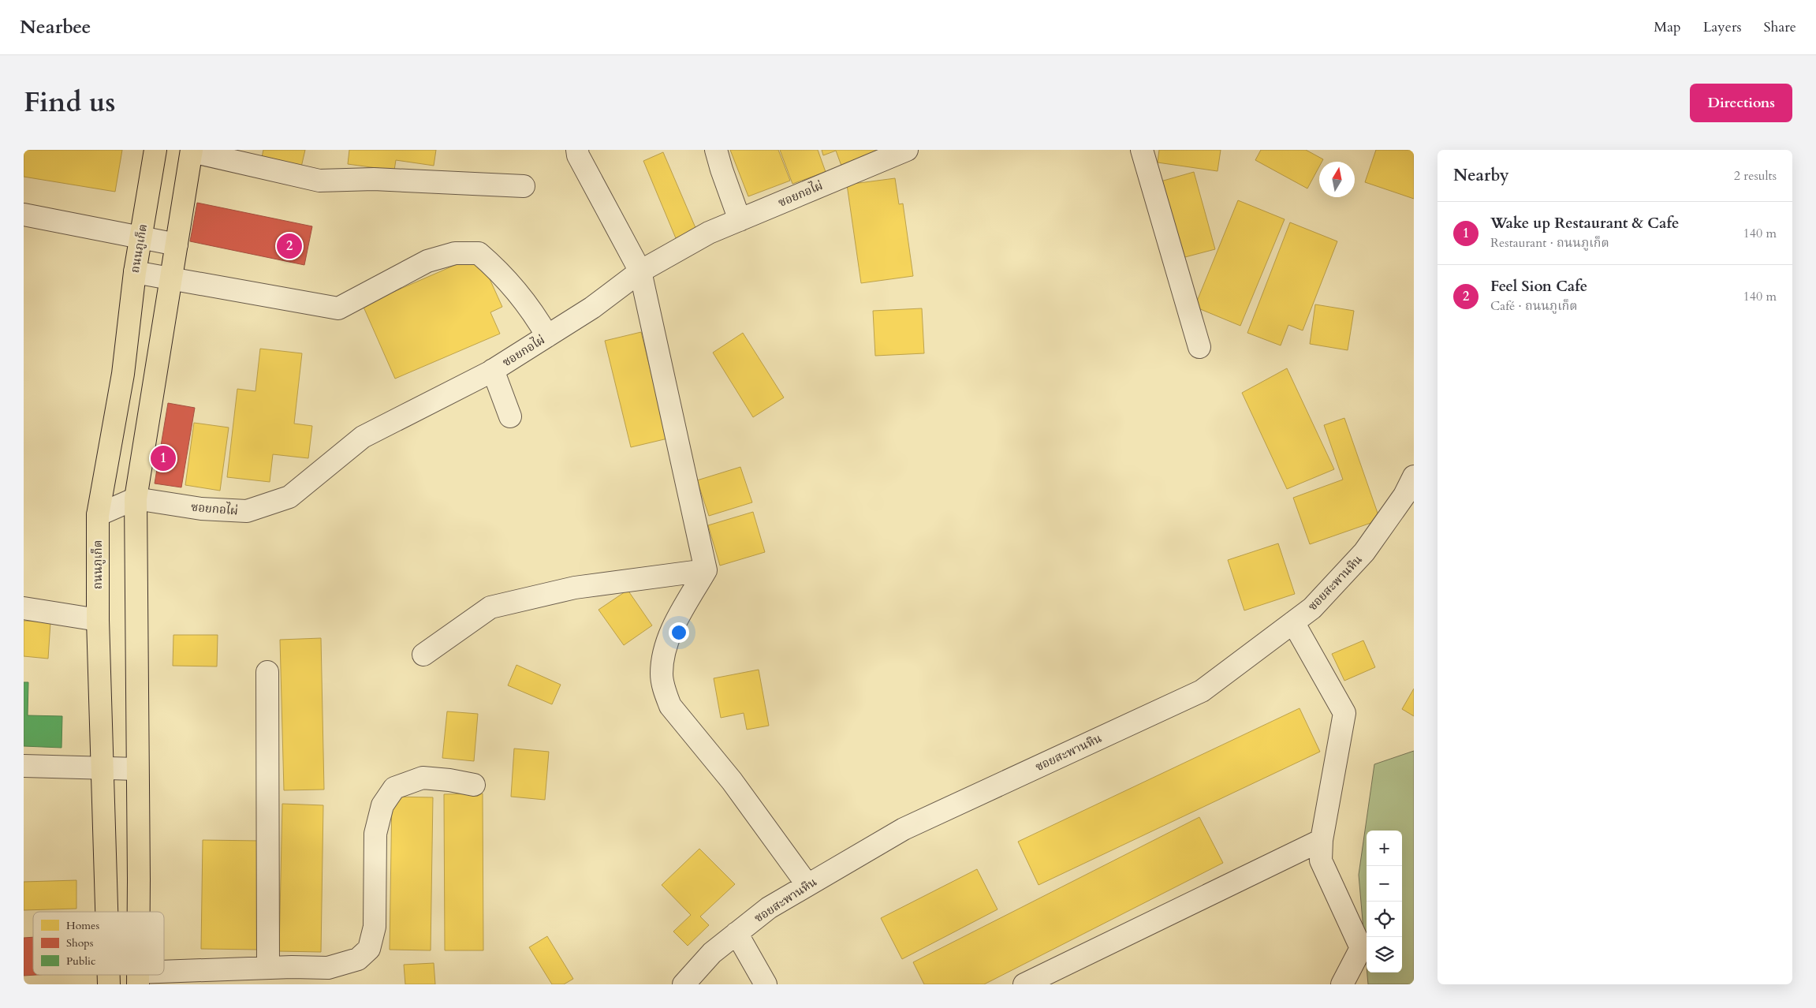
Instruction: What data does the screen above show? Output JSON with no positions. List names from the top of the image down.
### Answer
{
  "streets": {
    "main road": ["ถนนภูเก็ต"],
    "street": ["ซอยกอไผ่", "ซอยสะพานหิน"]
  },
  "legend": ["Homes", "Shops", "Public"],
  "north": "top",
  "page": {
    "header": "Nearbee",
    "nav": ["Map", "Layers", "Share"],
    "title": "Find us",
    "buttons": "Directions",
    "heading": ["Nearby", "2 results"],
    "list": [
      {
        "mark": "1",
        "name": "Wake up Restaurant & Cafe",
        "note": "Restaurant · ถนนภูเก็ต",
        "value": "140 m"
      },
      {
        "mark": "2",
        "name": "Feel Sion Cafe",
        "note": "Café · ถนนภูเก็ต",
        "value": "140 m"
      }
    ],
    "pins": ["2", "1"],
    "map_buttons": ["+", "−"]
  }
}
